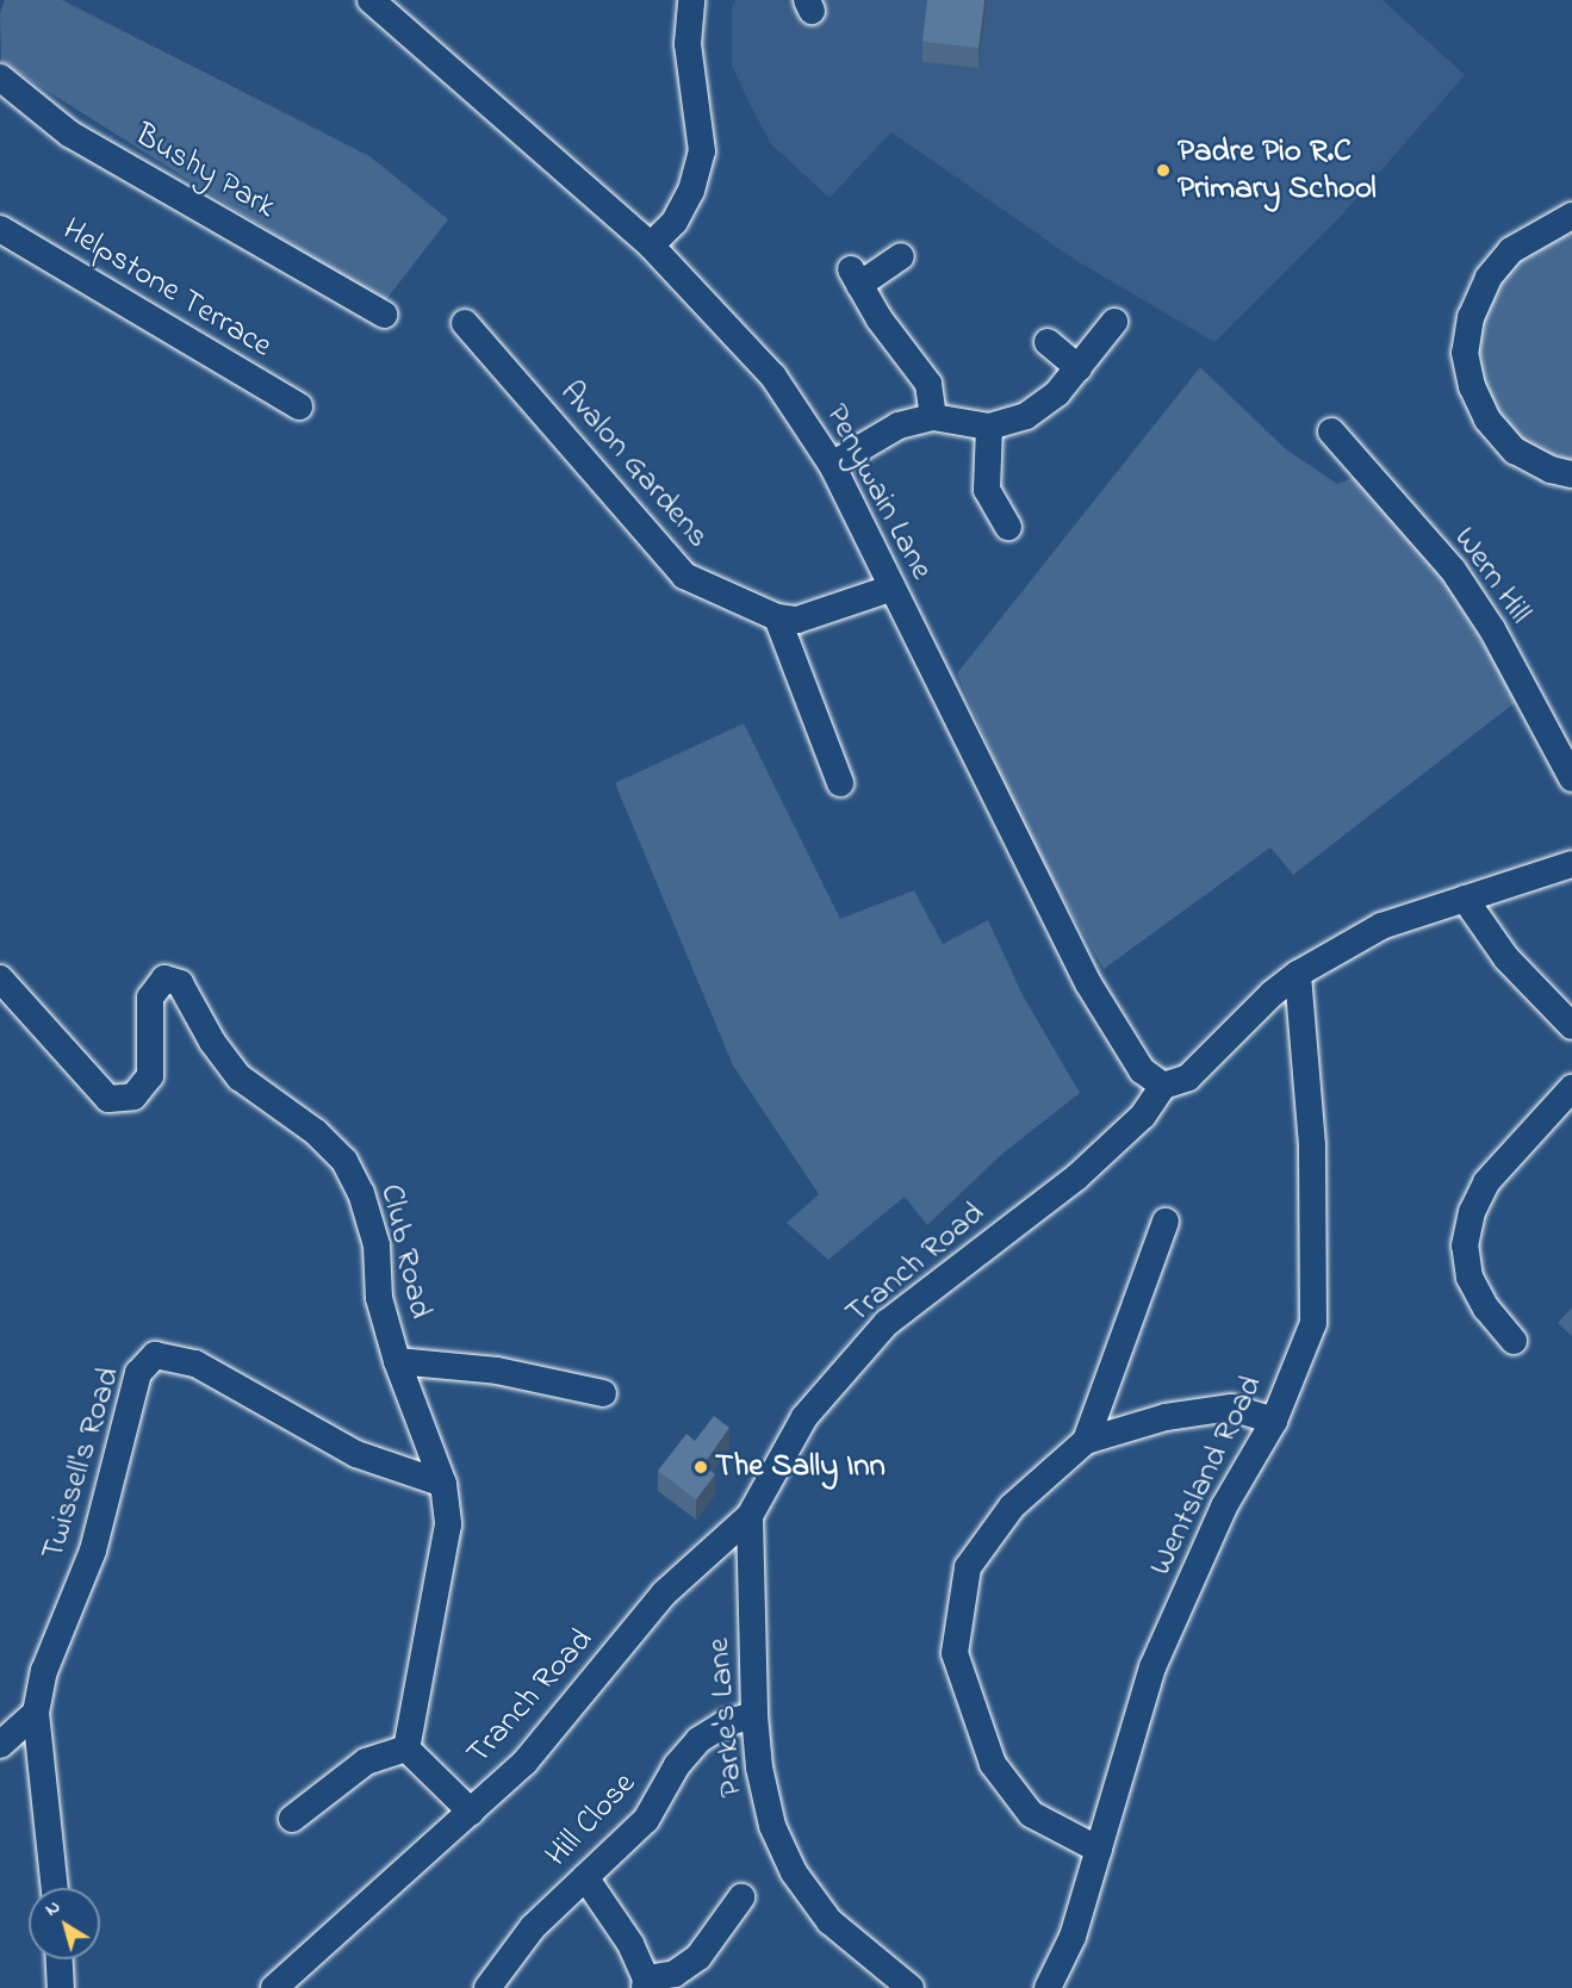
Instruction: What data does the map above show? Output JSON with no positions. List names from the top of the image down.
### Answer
{
  "streets": {
    "street": [
      "Bushy Park",
      "Helpstone Terrace",
      "Avalon Gardens",
      "Penywain Lane",
      "Wern Hill",
      "Club Road",
      "Tranch Road",
      "Twissell's Road",
      "Wentsland Road",
      "Parke's Lane",
      "Hill Close"
    ]
  },
  "crossings": [
    ["Avalon Gardens", "Penywain Lane"],
    ["Penywain Lane", "Tranch Road"],
    ["Club Road", "Twissell's Road"],
    ["Tranch Road", "Parke's Lane"],
    ["Parke's Lane", "Hill Close"]
  ],
  "places": ["Padre Pio R.C Primary School", "The Sally Inn"],
  "north": "top left"
}
